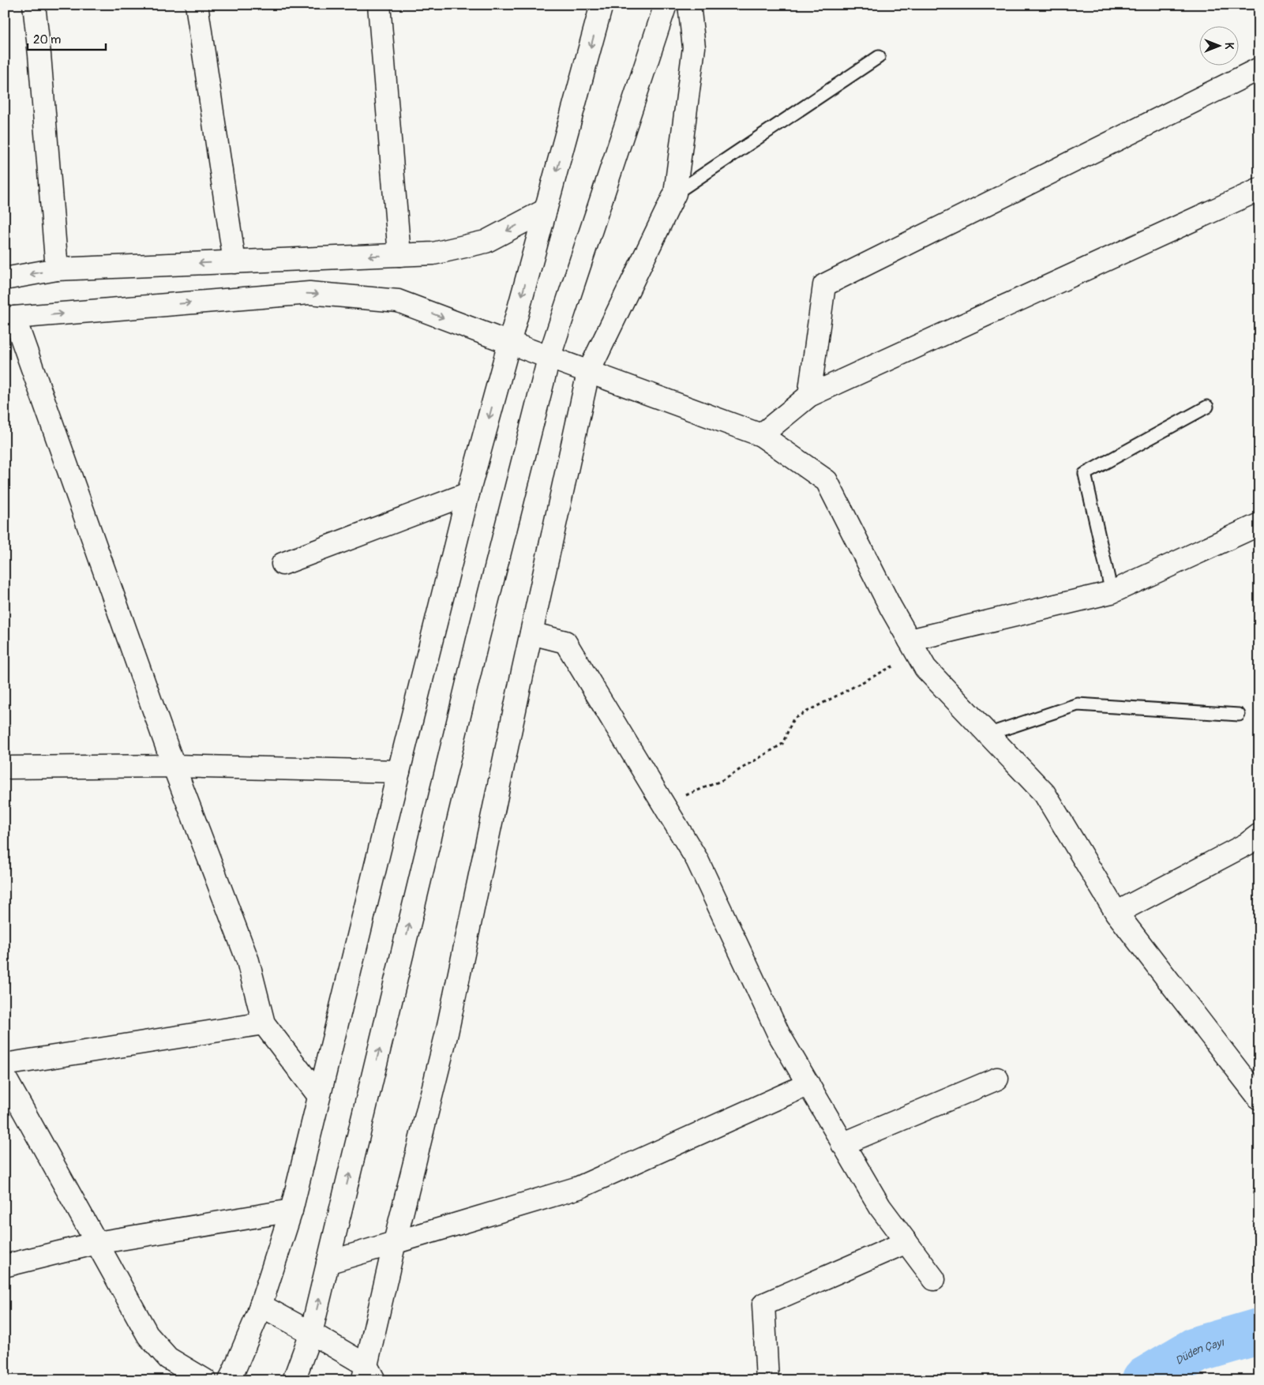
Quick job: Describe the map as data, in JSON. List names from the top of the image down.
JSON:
{
  "water": ["Düden Çayı"],
  "scale_bar": "20 m",
  "north": "right"
}
